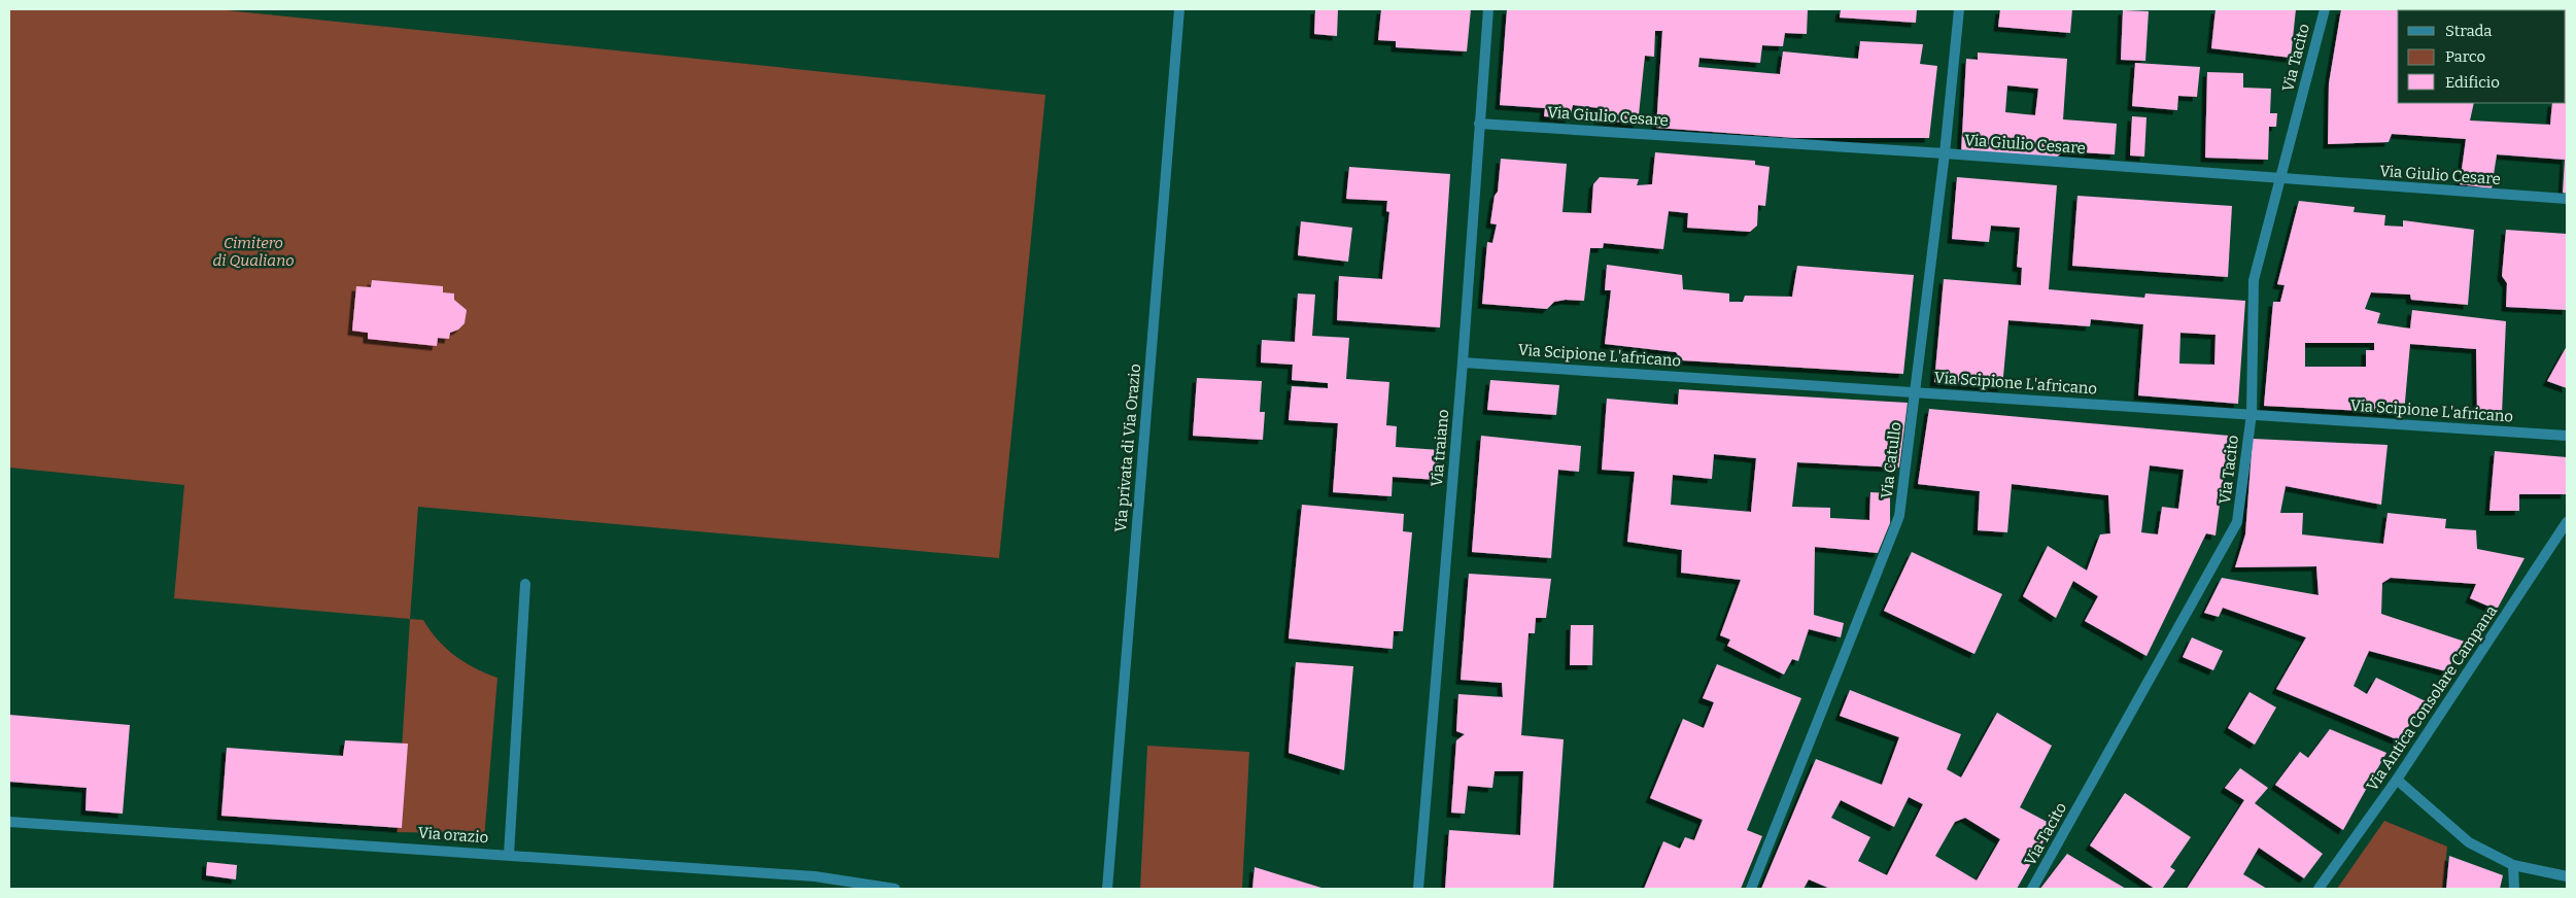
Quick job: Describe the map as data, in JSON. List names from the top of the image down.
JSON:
{
  "streets": {
    "street": [
      "Via Tacito",
      "Via Giulio Cesare",
      "Via Scipione L'africano",
      "Via privata di Via Orazio",
      "Via traiano",
      "Via Catullo",
      "Via Antica Consolare Campana",
      "Via orazio"
    ]
  },
  "crossings": [
    ["Via Tacito", "Via Giulio Cesare"],
    ["Via Tacito", "Via Scipione L'africano"],
    ["Via Giulio Cesare", "Via traiano"],
    ["Via Giulio Cesare", "Via Catullo"],
    ["Via Scipione L'africano", "Via traiano"],
    ["Via Scipione L'africano", "Via Catullo"]
  ],
  "parks": ["Cimitero di Qualiano"],
  "legend": ["Strada", "Parco", "Edificio"]
}
